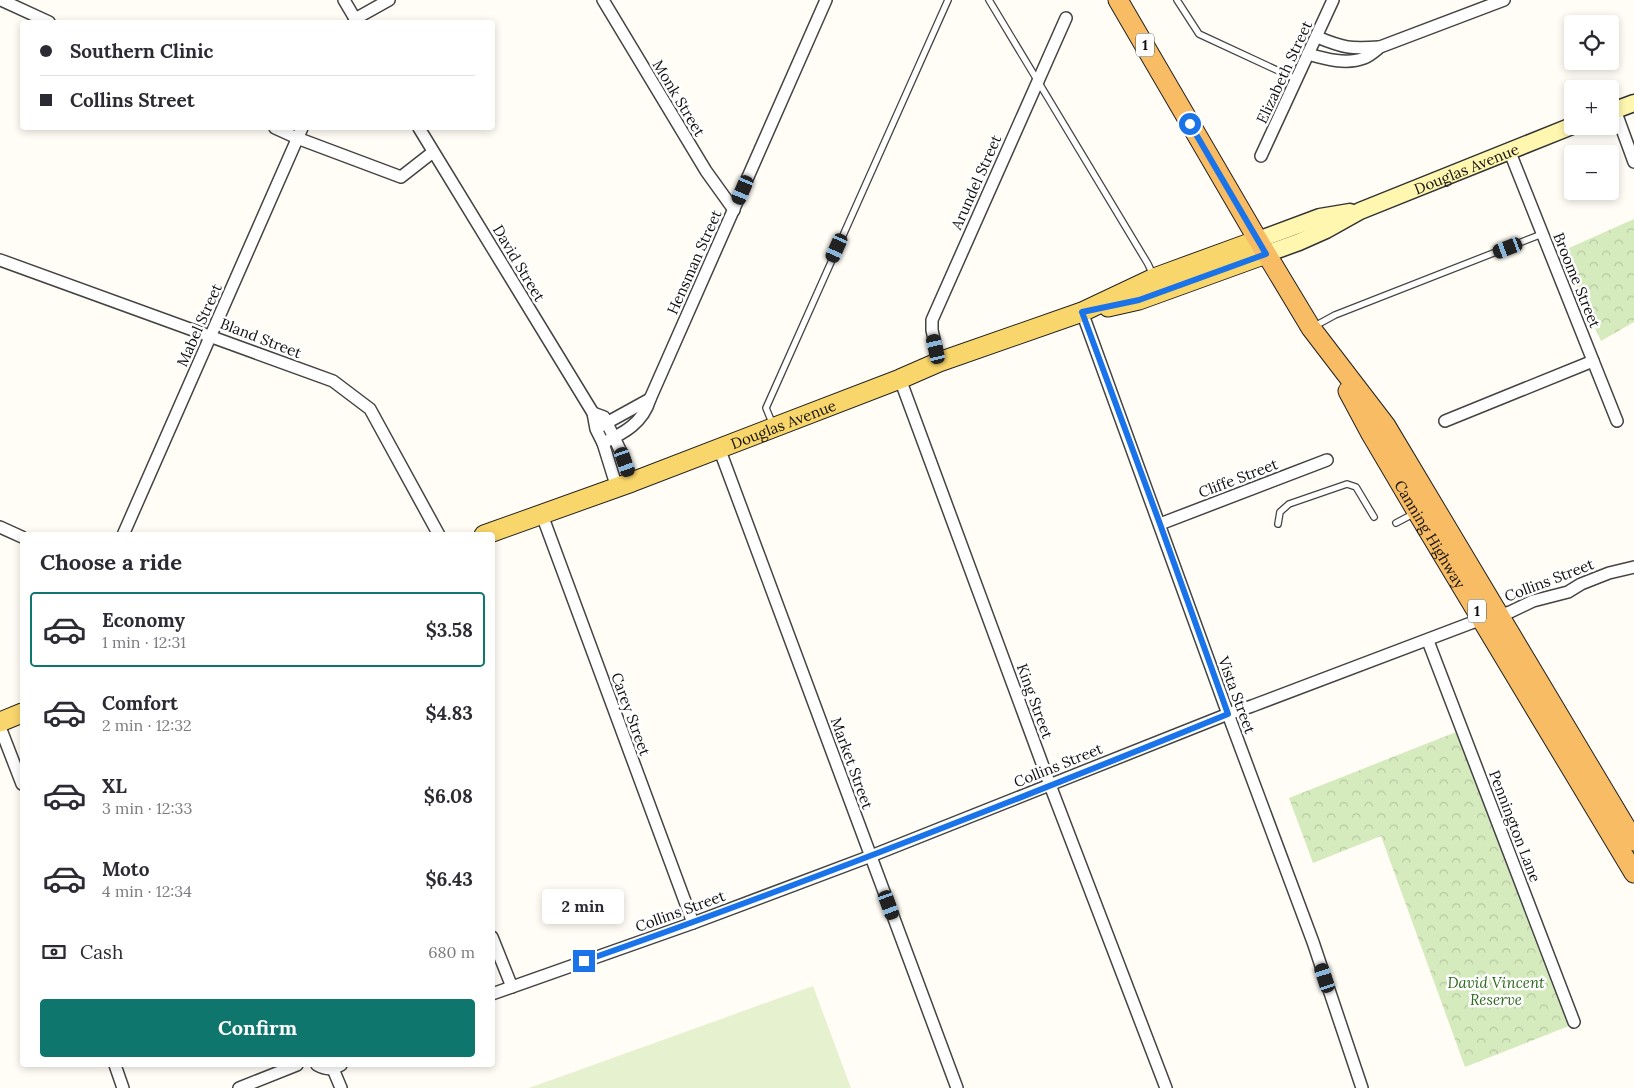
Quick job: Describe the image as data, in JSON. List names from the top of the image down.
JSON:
{
  "streets": {
    "highway": ["1", "Canning Highway"],
    "main road": ["Douglas Avenue"],
    "street": [
      "Elizabeth Street",
      "Monk Street",
      "Arundel Street",
      "Hensman Street",
      "David Street",
      "Broome Street",
      "Mabel Street",
      "Bland Street",
      "Cliffe Street",
      "Collins Street",
      "Vista Street",
      "King Street",
      "Carey Street",
      "Market Street",
      "Pennington Lane"
    ]
  },
  "crossings": [
    ["Monk Street", "Hensman Street"],
    ["Douglas Avenue", "Arundel Street"],
    ["Douglas Avenue", "David Street"],
    ["Douglas Avenue", "Broome Street"],
    ["Douglas Avenue", "Canning Highway"],
    ["Douglas Avenue", "Vista Street"],
    ["Douglas Avenue", "King Street"],
    ["Douglas Avenue", "Carey Street"],
    ["Douglas Avenue", "Market Street"],
    ["Hensman Street", "David Street"],
    ["Mabel Street", "Bland Street"],
    ["Cliffe Street", "Vista Street"],
    ["Canning Highway", "Collins Street"],
    ["Collins Street", "Vista Street"],
    ["Collins Street", "King Street"],
    ["Collins Street", "Carey Street"],
    ["Collins Street", "Market Street"],
    ["Collins Street", "Pennington Lane"]
  ],
  "parks": ["David Vincent Reserve"],
  "page": {
    "map_buttons": ["+", "−"],
    "banner": ["Southern Clinic", "Collins Street"],
    "heading": "Choose a ride",
    "list": [
      {
        "name": "Economy",
        "note": "1 min · 12:31",
        "value": "$3.58"
      },
      {
        "name": "Comfort",
        "note": "2 min · 12:32",
        "value": "$4.83"
      },
      {
        "name": "XL",
        "note": "3 min · 12:33",
        "value": "$6.08"
      },
      {
        "name": "Moto",
        "note": "4 min · 12:34",
        "value": "$6.43"
      }
    ],
    "bubble": "2 min",
    "pay": ["Cash", "680 m"],
    "buttons": "Confirm"
  }
}
